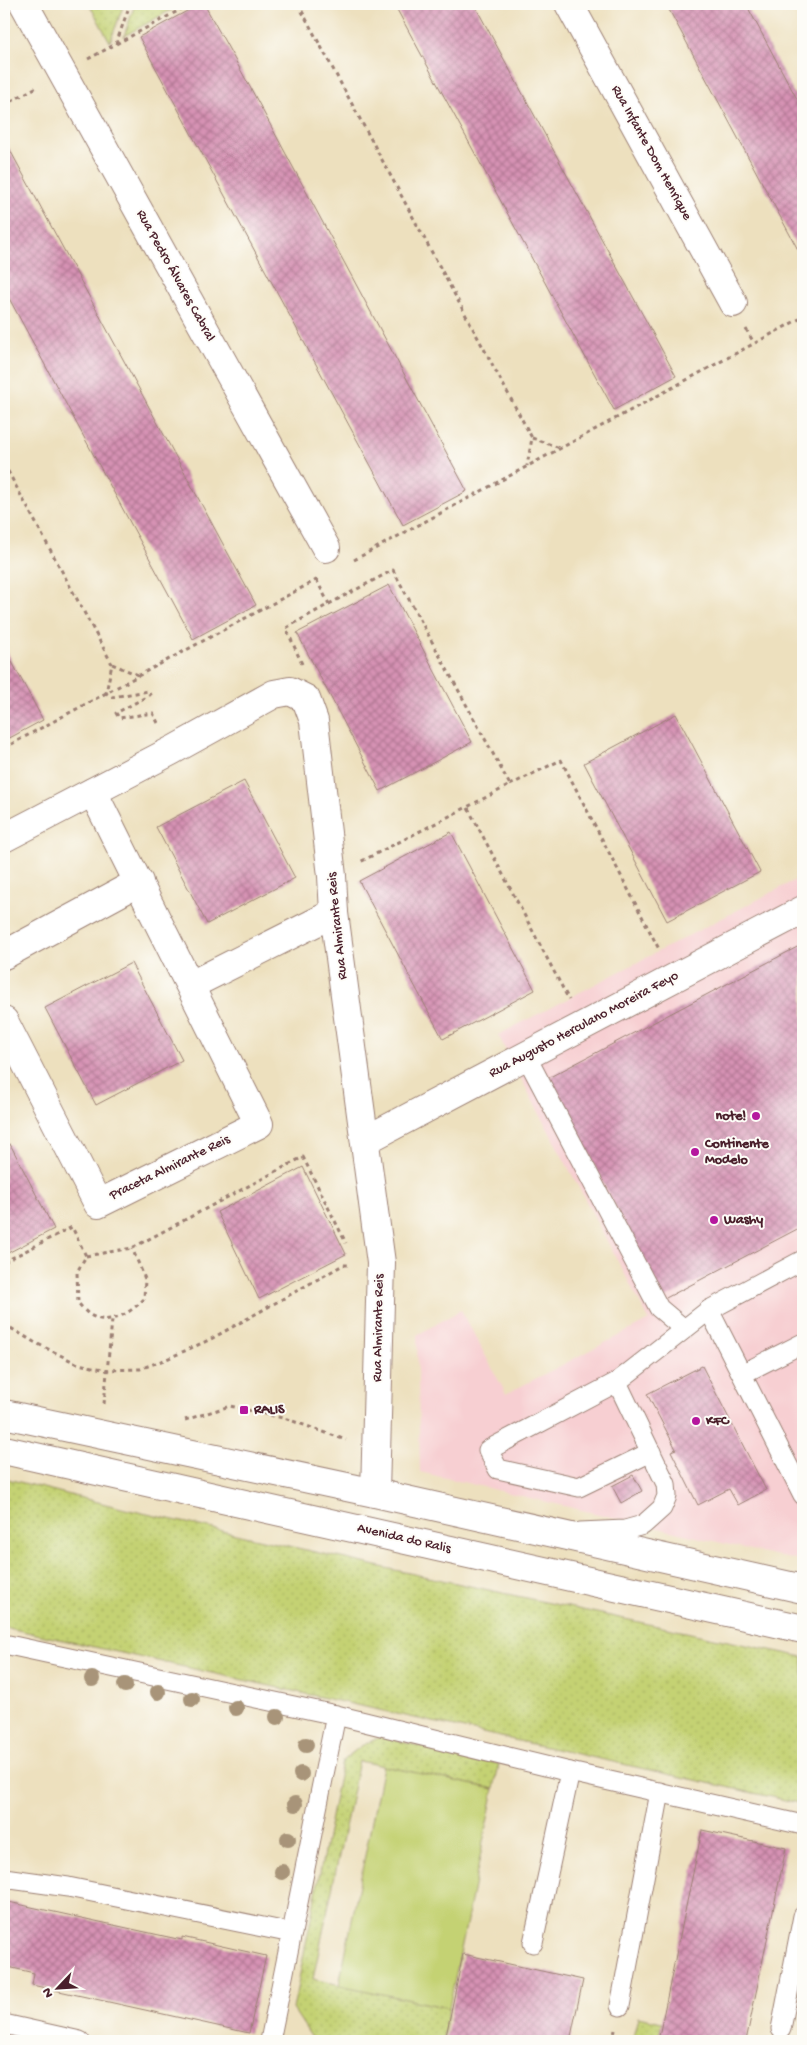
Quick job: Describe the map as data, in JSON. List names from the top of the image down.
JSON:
{
  "streets": {
    "street": [
      "Rua Infante Dom Henrique",
      "Rua Pedro Álvares Cabral",
      "Rua Almirante Reis",
      "Rua Augusto Herculano Moreira Feyo",
      "Praceta Almirante Reis",
      "Avenida do Ralis"
    ]
  },
  "crossings": [
    ["Rua Almirante Reis", "Rua Augusto Herculano Moreira Feyo"]
  ],
  "places": {
    "other": [
      "note!",
      "Continente Modelo",
      "Washy",
      "KFC"
    ],
    "transit": ["RALIS"]
  },
  "north": "bottom left"
}
